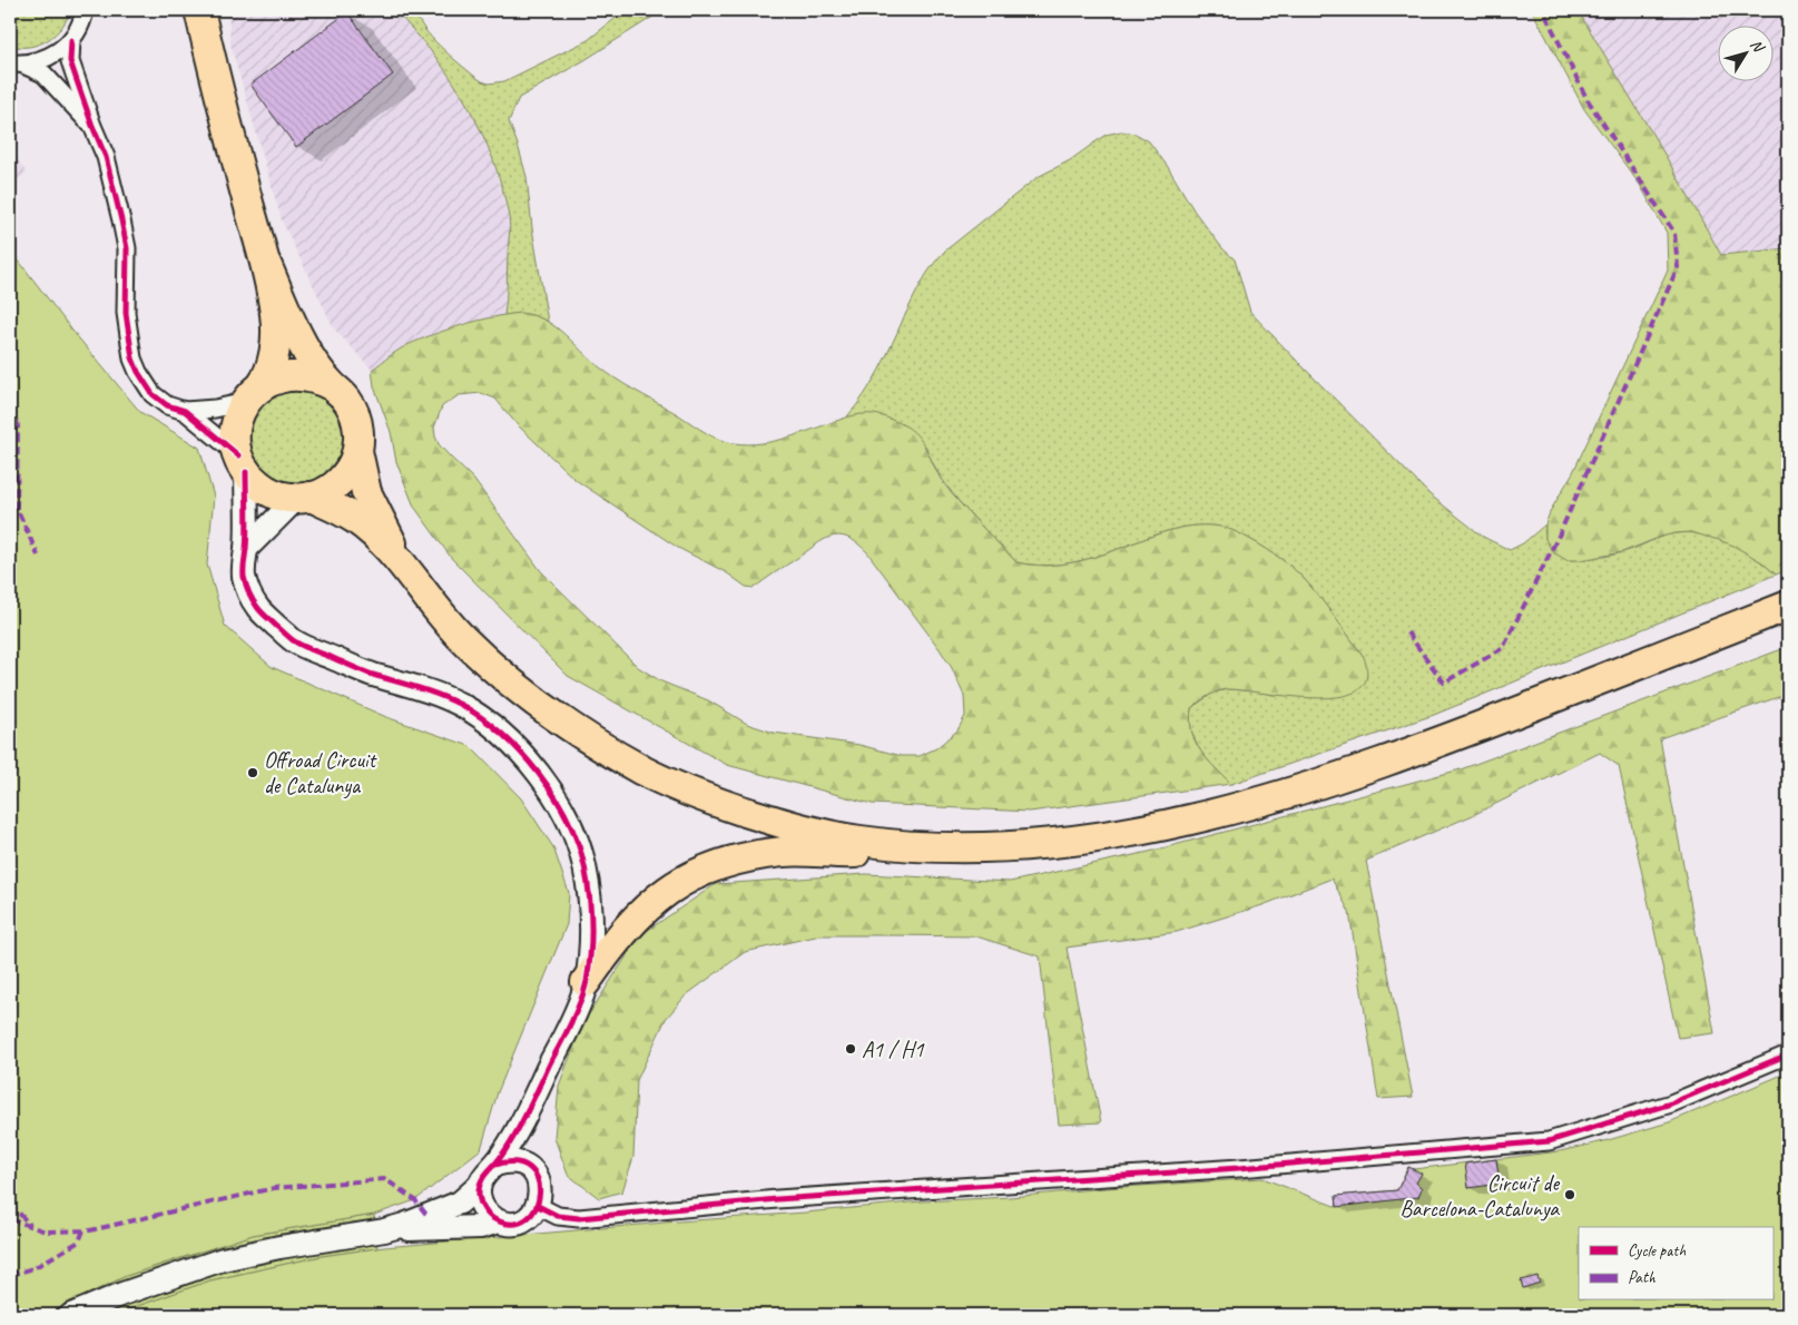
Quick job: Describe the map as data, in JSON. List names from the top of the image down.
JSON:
{
  "places": ["Offroad Circuit de Catalunya", "A1 / H1", "Circuit de Barcelona-Catalunya"],
  "legend": ["Cycle path", "Path"],
  "north": "top right"
}
